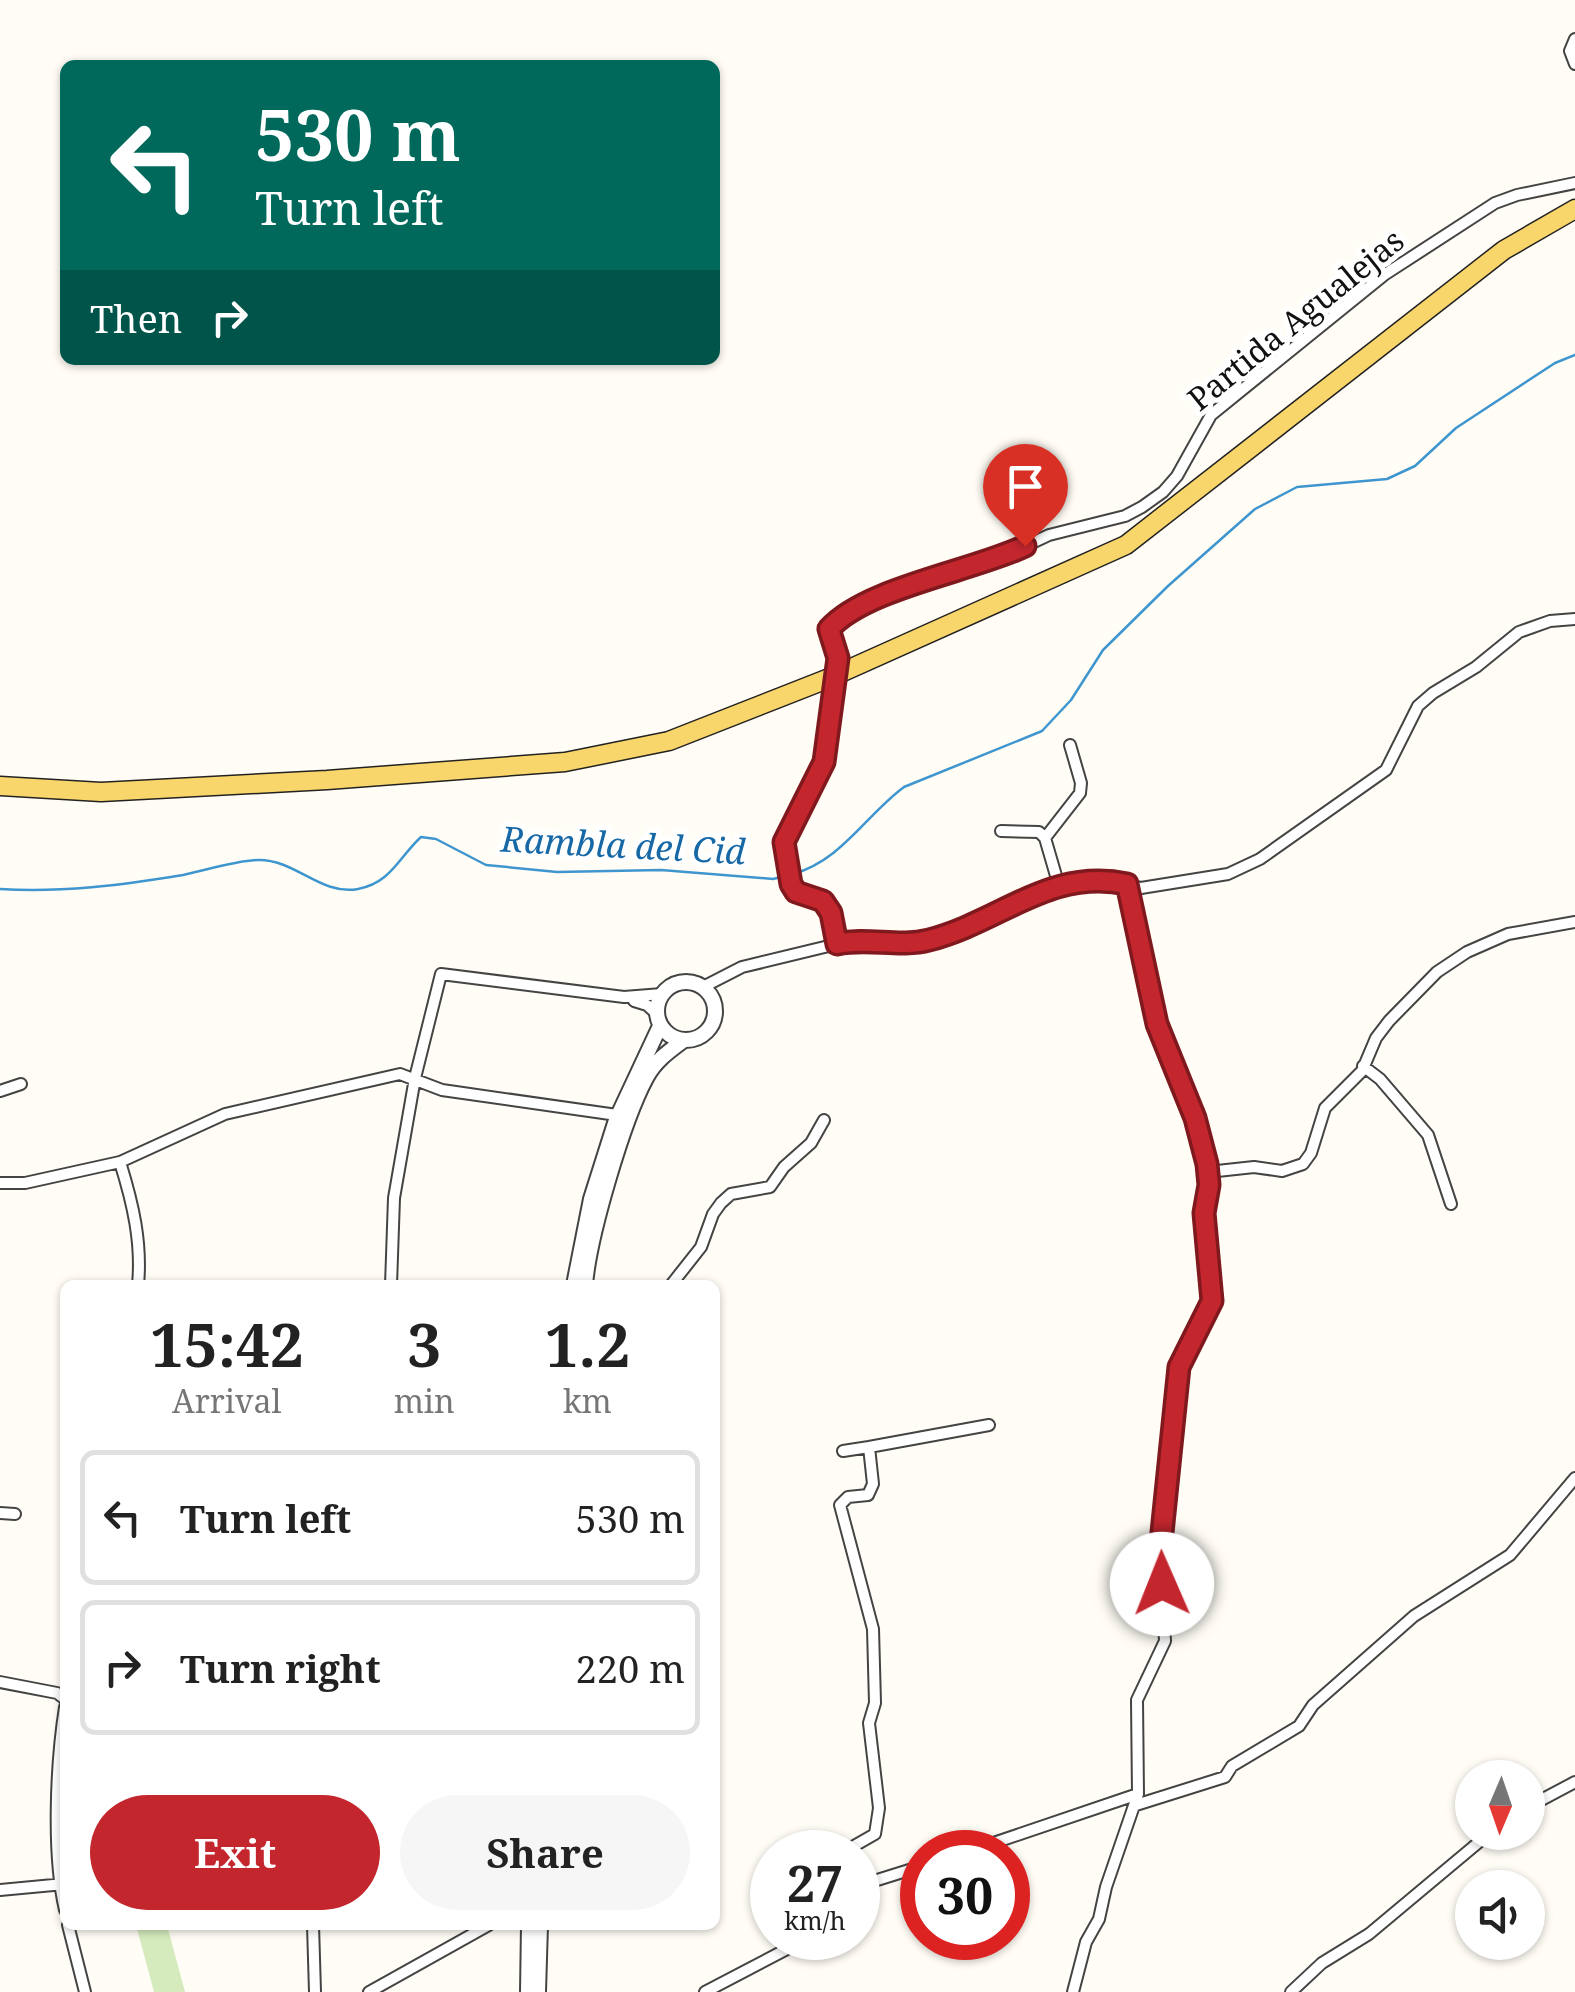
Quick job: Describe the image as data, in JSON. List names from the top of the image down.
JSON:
{
  "streets": {
    "street": ["Partida Agualejas"]
  },
  "water": ["Rambla del Cid"],
  "north": "bottom",
  "page": {
    "turn": ["530 m", "Turn left"],
    "then": "Then",
    "eta": [
      "15:42",
      "Arrival",
      "3",
      "min",
      "1.2",
      "km"
    ],
    "list": [
      {
        "name": "Turn left",
        "value": "530 m"
      },
      {
        "name": "Turn right",
        "value": "220 m"
      }
    ],
    "buttons": ["Exit", "Share"],
    "speed": "27 km/h",
    "limit": "30"
  }
}
